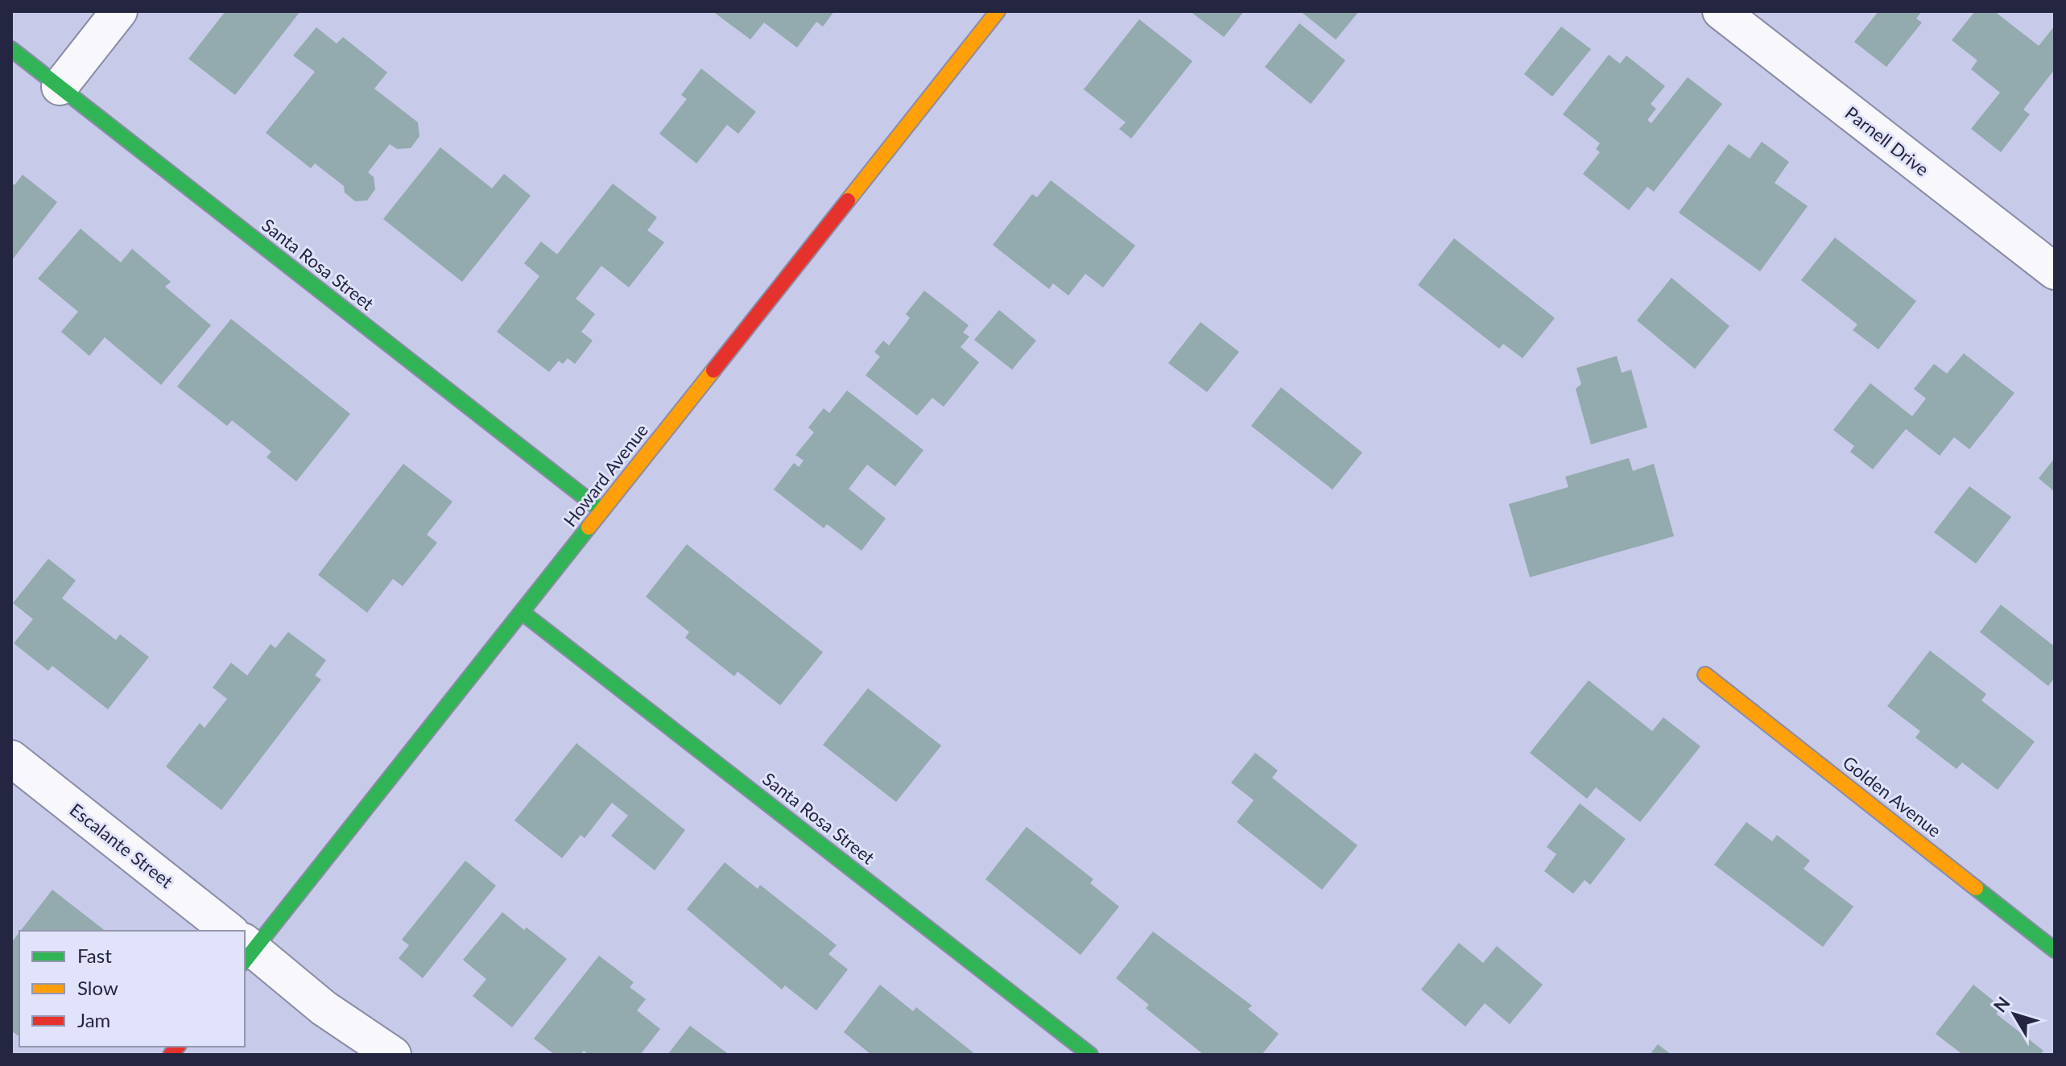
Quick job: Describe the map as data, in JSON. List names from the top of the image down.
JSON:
{
  "streets": {
    "street": [
      "Parnell Drive",
      "Santa Rosa Street",
      "Howard Avenue",
      "Golden Avenue",
      "Escalante Street"
    ]
  },
  "crossings": [
    ["Santa Rosa Street", "Howard Avenue"]
  ],
  "legend": ["Fast", "Slow", "Jam"],
  "north": "top left"
}
